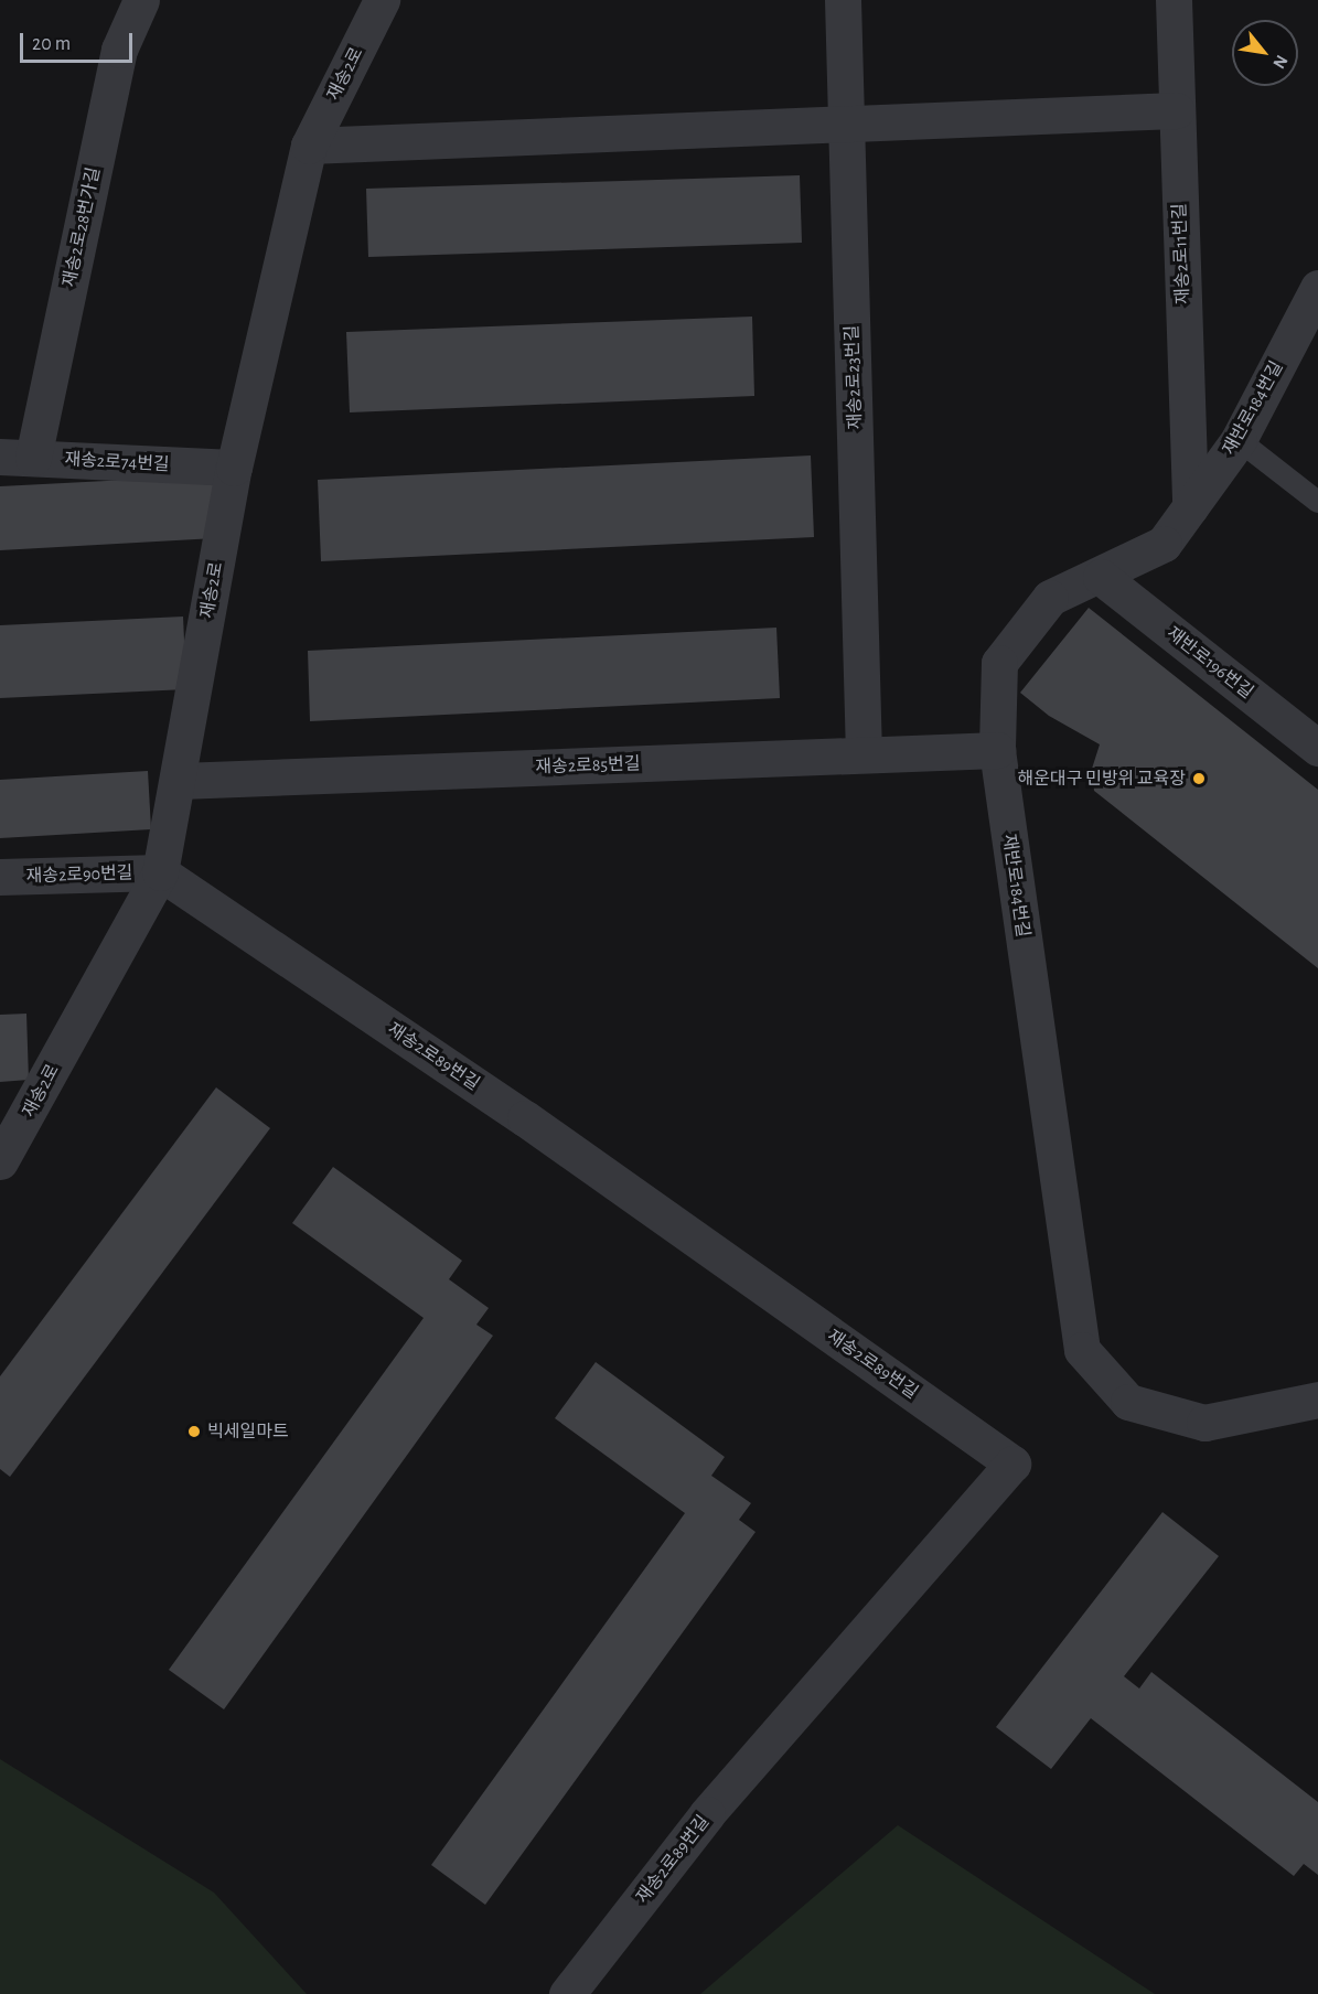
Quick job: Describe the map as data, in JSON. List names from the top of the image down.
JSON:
{
  "streets": {
    "street": [
      "재송2로",
      "재송2로28번가길",
      "재송2로11번길",
      "재송2로23번길",
      "재반로184번길",
      "재송2로74번길",
      "재반로196번길",
      "재송2로85번길",
      "재송2로90번길",
      "재송2로89번길"
    ]
  },
  "crossings": [
    ["재송2로", "재송2로74번길"],
    ["재송2로", "재송2로85번길"],
    ["재송2로", "재송2로90번길"],
    ["재송2로", "재송2로89번길"],
    ["재송2로28번가길", "재송2로74번길"],
    ["재송2로11번길", "재반로184번길"],
    ["재송2로23번길", "재송2로85번길"],
    ["재반로184번길", "재반로196번길"],
    ["재반로184번길", "재송2로85번길"],
    ["재송2로90번길", "재송2로89번길"]
  ],
  "places": ["해운대구 민방위 교육장", "빅세일마트"],
  "scale_bar": "20 m",
  "north": "bottom right"
}
